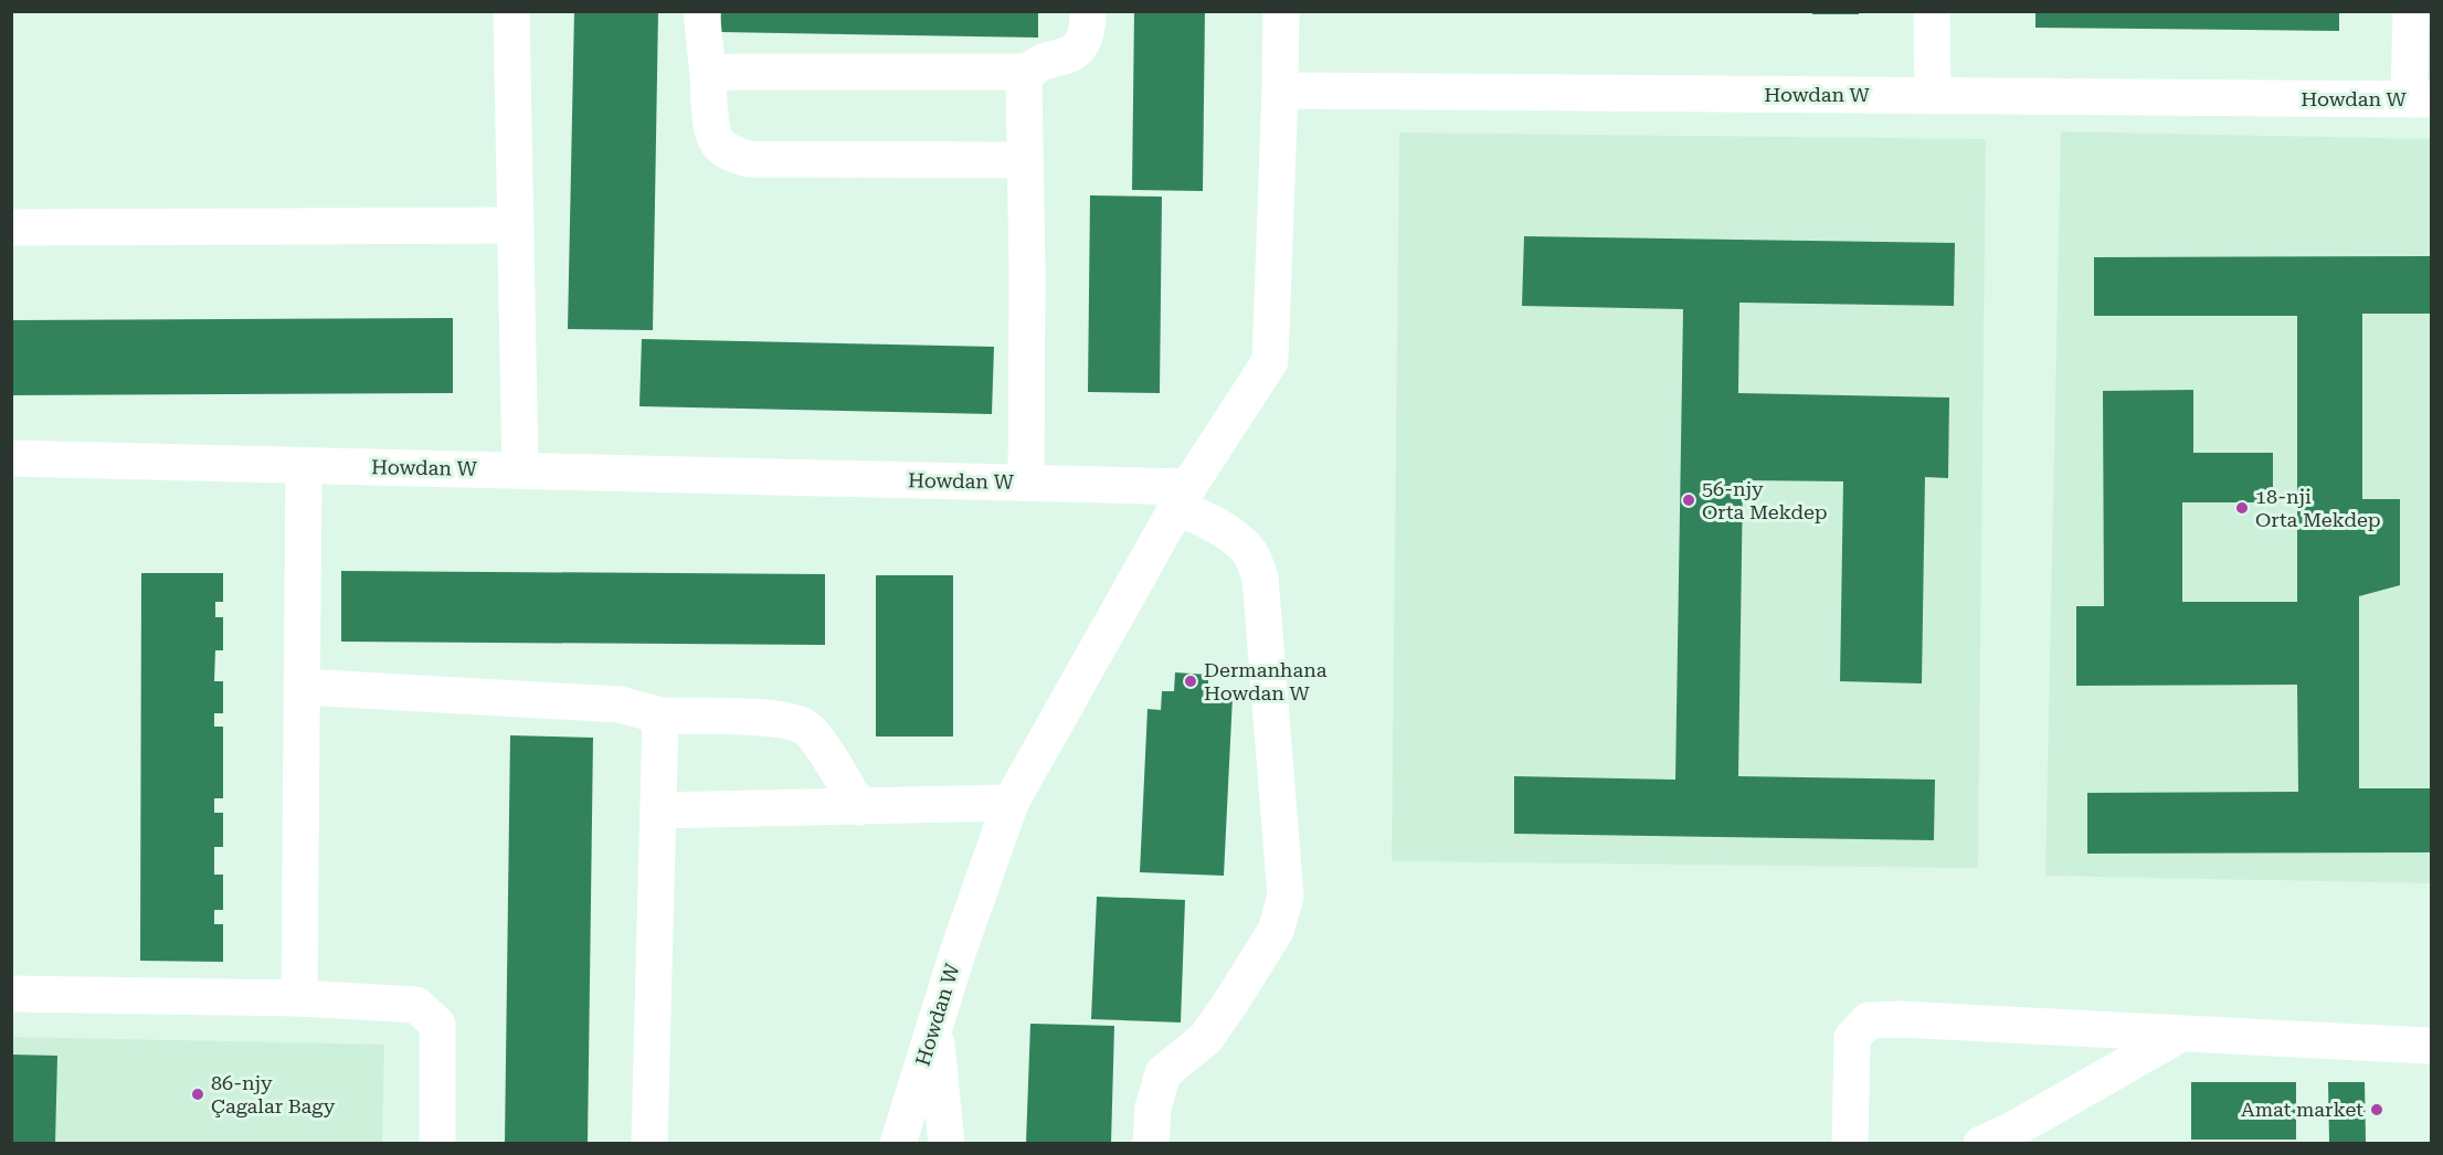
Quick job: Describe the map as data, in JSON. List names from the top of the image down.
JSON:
{
  "streets": {
    "street": ["Howdan W"]
  },
  "places": [
    "56-njy Orta Mekdep",
    "18-nji Orta Mekdep",
    "Dermanhana Howdan W",
    "86-njy Çagalar Bagy",
    "Amat market"
  ]
}
